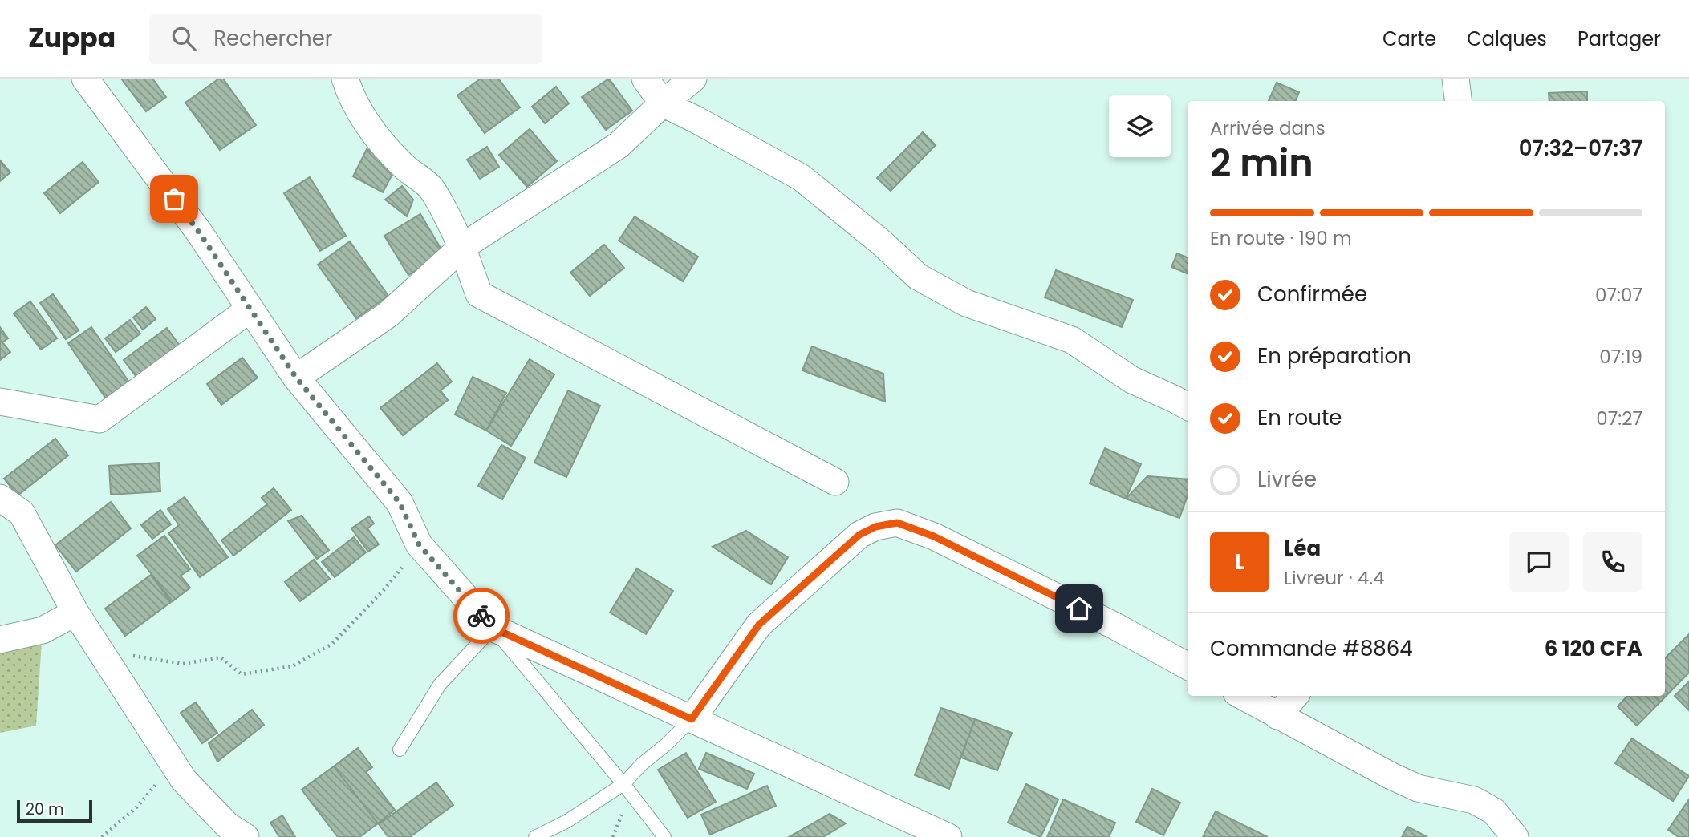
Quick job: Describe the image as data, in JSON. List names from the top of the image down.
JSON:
{
  "scale_bar": "20 m",
  "page": {
    "header": "Zuppa",
    "search": "Rechercher",
    "nav": ["Carte", "Calques", "Partager"],
    "heading": ["2 min", "Arrivée dans", "07:32–07:37"],
    "panel": [
      "Léa",
      "Livreur · 4.4",
      "Commande #8864",
      "6 120 CFA"
    ],
    "bar": "En route · 190 m",
    "list": [
      ["Confirmée", "07:07"],
      ["En préparation", "07:19"],
      ["En route", "07:27"],
      "Livrée"
    ],
    "round": "L",
    "scale": "20 m"
  }
}
